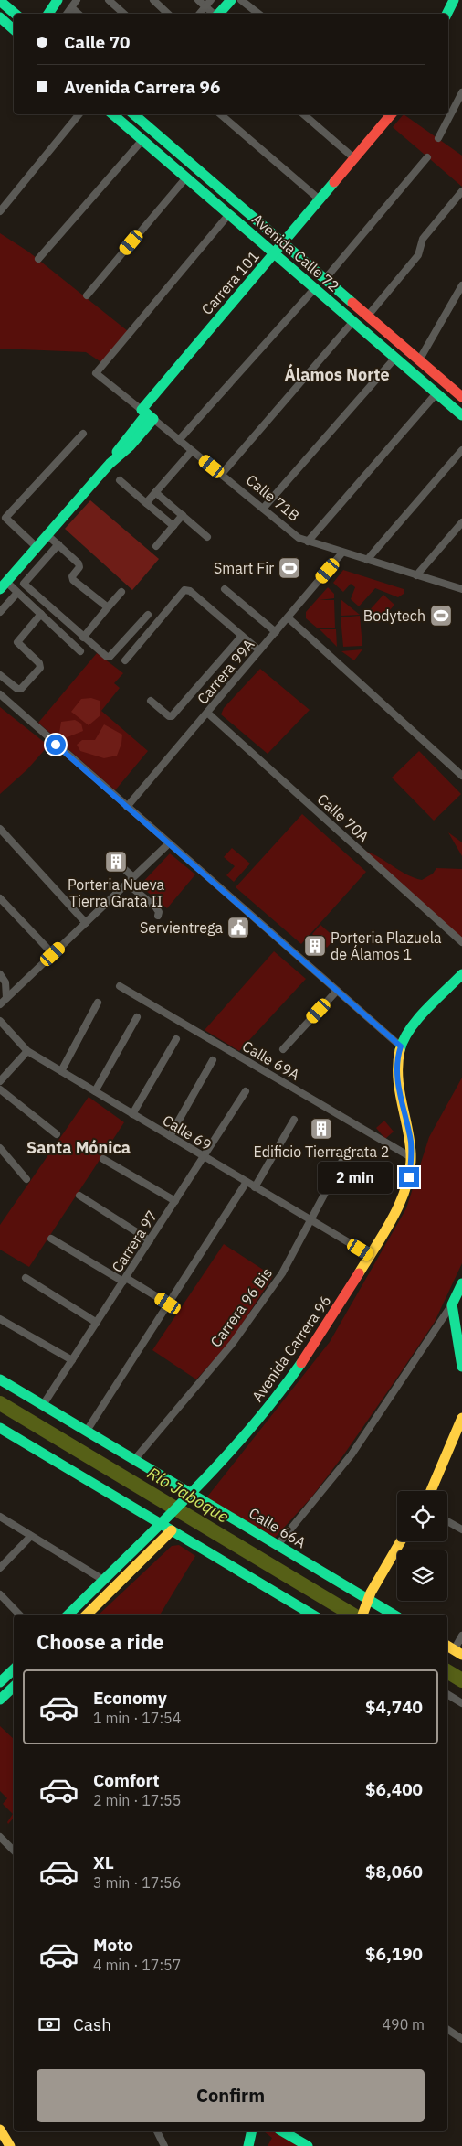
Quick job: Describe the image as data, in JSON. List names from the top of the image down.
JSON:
{
  "streets": {
    "main road": [
      "Avenida Calle 72",
      "Carrera 101",
      "Avenida Carrera 96",
      "Calle 66A"
    ],
    "street": [
      "Calle 71B",
      "Carrera 99A",
      "Calle 70A",
      "Calle 69A",
      "Calle 69",
      "Carrera 97",
      "Carrera 96 Bis"
    ]
  },
  "crossings": [
    ["Avenida Calle 72", "Carrera 101"],
    ["Avenida Calle 72", "Calle 71B"],
    ["Carrera 101", "Calle 71B"],
    ["Calle 71B", "Carrera 99A"],
    ["Carrera 99A", "Calle 70A"],
    ["Calle 69A", "Avenida Carrera 96"],
    ["Calle 69", "Carrera 97"],
    ["Calle 69", "Carrera 96 Bis"],
    ["Calle 69", "Avenida Carrera 96"],
    ["Carrera 97", "Calle 66A"],
    ["Carrera 96 Bis", "Calle 66A"],
    ["Avenida Carrera 96", "Calle 66A"]
  ],
  "districts": ["Álamos Norte", "Santa Mónica"],
  "water": ["Río Jaboque"],
  "places": {
    "sports": ["Smart Fir", "Bodytech"],
    "building": ["Porteria Nueva Tierra Grata II", "Porteria Plazuela de Álamos 1", "Edificio Tierragrata 2"],
    "public building": ["Servientrega"]
  },
  "page": {
    "banner": ["Calle 70", "Avenida Carrera 96"],
    "bubble": "2 min",
    "heading": "Choose a ride",
    "list": [
      {
        "name": "Economy",
        "note": "1 min · 17:54",
        "value": "$4,740"
      },
      {
        "name": "Comfort",
        "note": "2 min · 17:55",
        "value": "$6,400"
      },
      {
        "name": "XL",
        "note": "3 min · 17:56",
        "value": "$8,060"
      },
      {
        "name": "Moto",
        "note": "4 min · 17:57",
        "value": "$6,190"
      }
    ],
    "pay": ["Cash", "490 m"],
    "buttons": "Confirm"
  }
}
